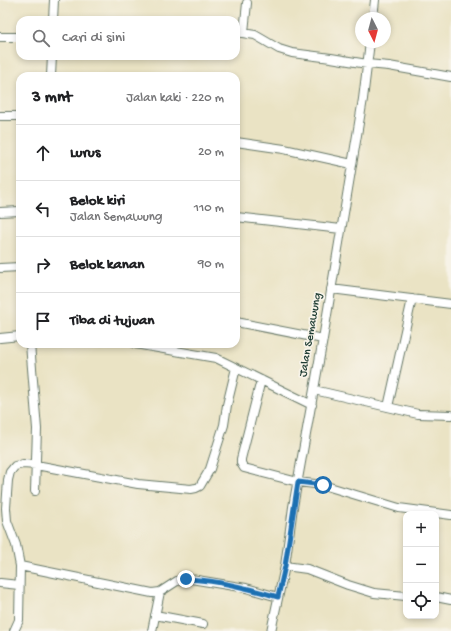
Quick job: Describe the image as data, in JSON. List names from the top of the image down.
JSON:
{
  "streets": {
    "street": ["Jalan Semawung"]
  },
  "north": "bottom",
  "page": {
    "search": "Cari di sini",
    "heading": ["3 mnt", "Jalan kaki · 220 m"],
    "list": [
      ["Lurus", "20 m"],
      ["Belok kiri", "Jalan Semawung", "110 m"],
      ["Belok kanan", "90 m"],
      "Tiba di tujuan"
    ],
    "map_buttons": ["+", "−"]
  }
}
